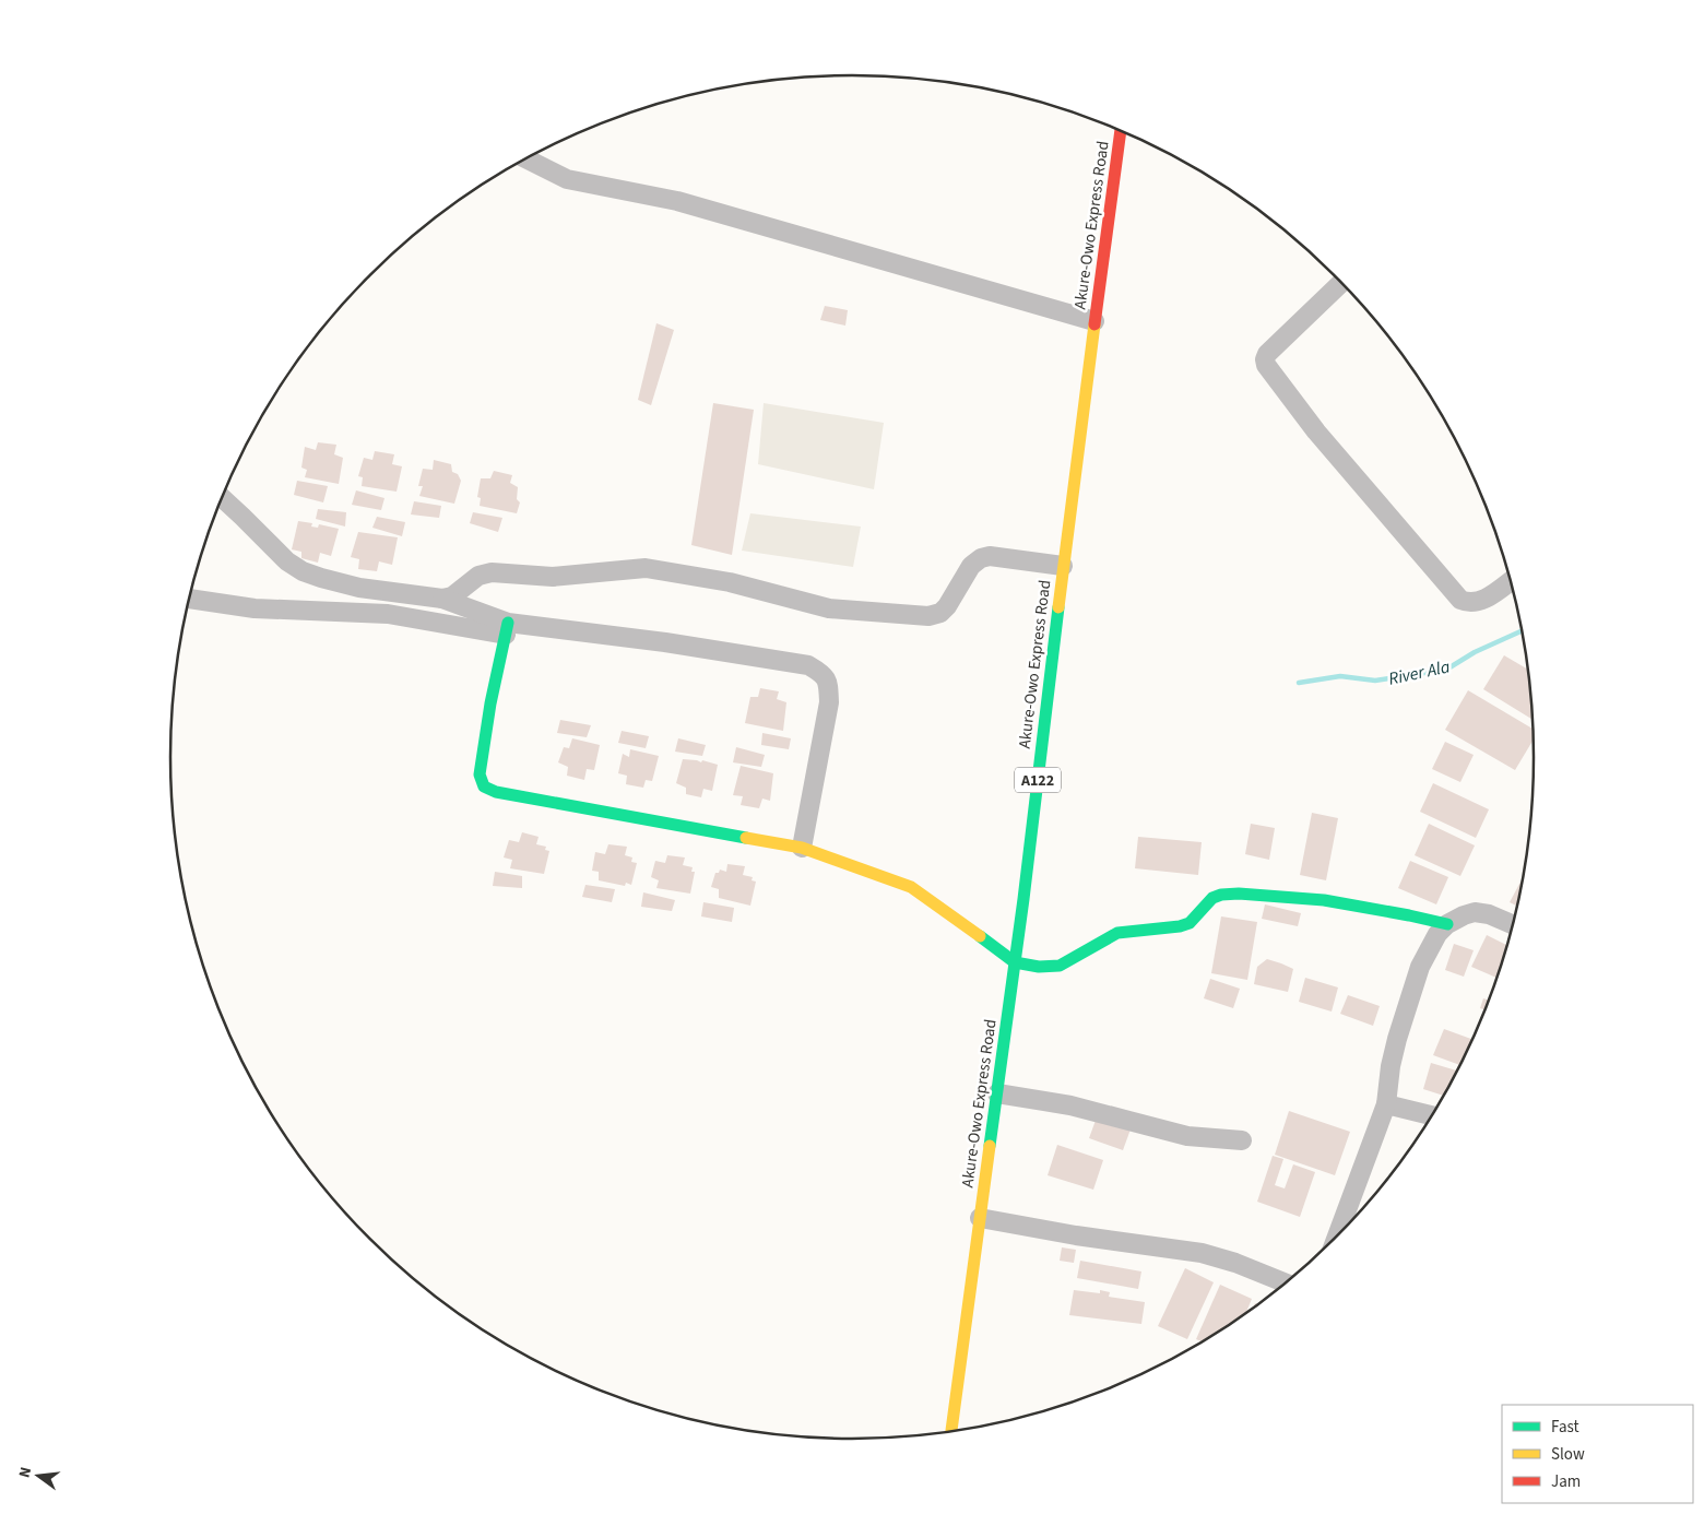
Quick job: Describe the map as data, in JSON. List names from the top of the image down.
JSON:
{
  "streets": {
    "main road": ["Akure-Owo Express Road", "A122"]
  },
  "water": ["River Ala"],
  "legend": ["Fast", "Slow", "Jam"],
  "north": "left"
}
